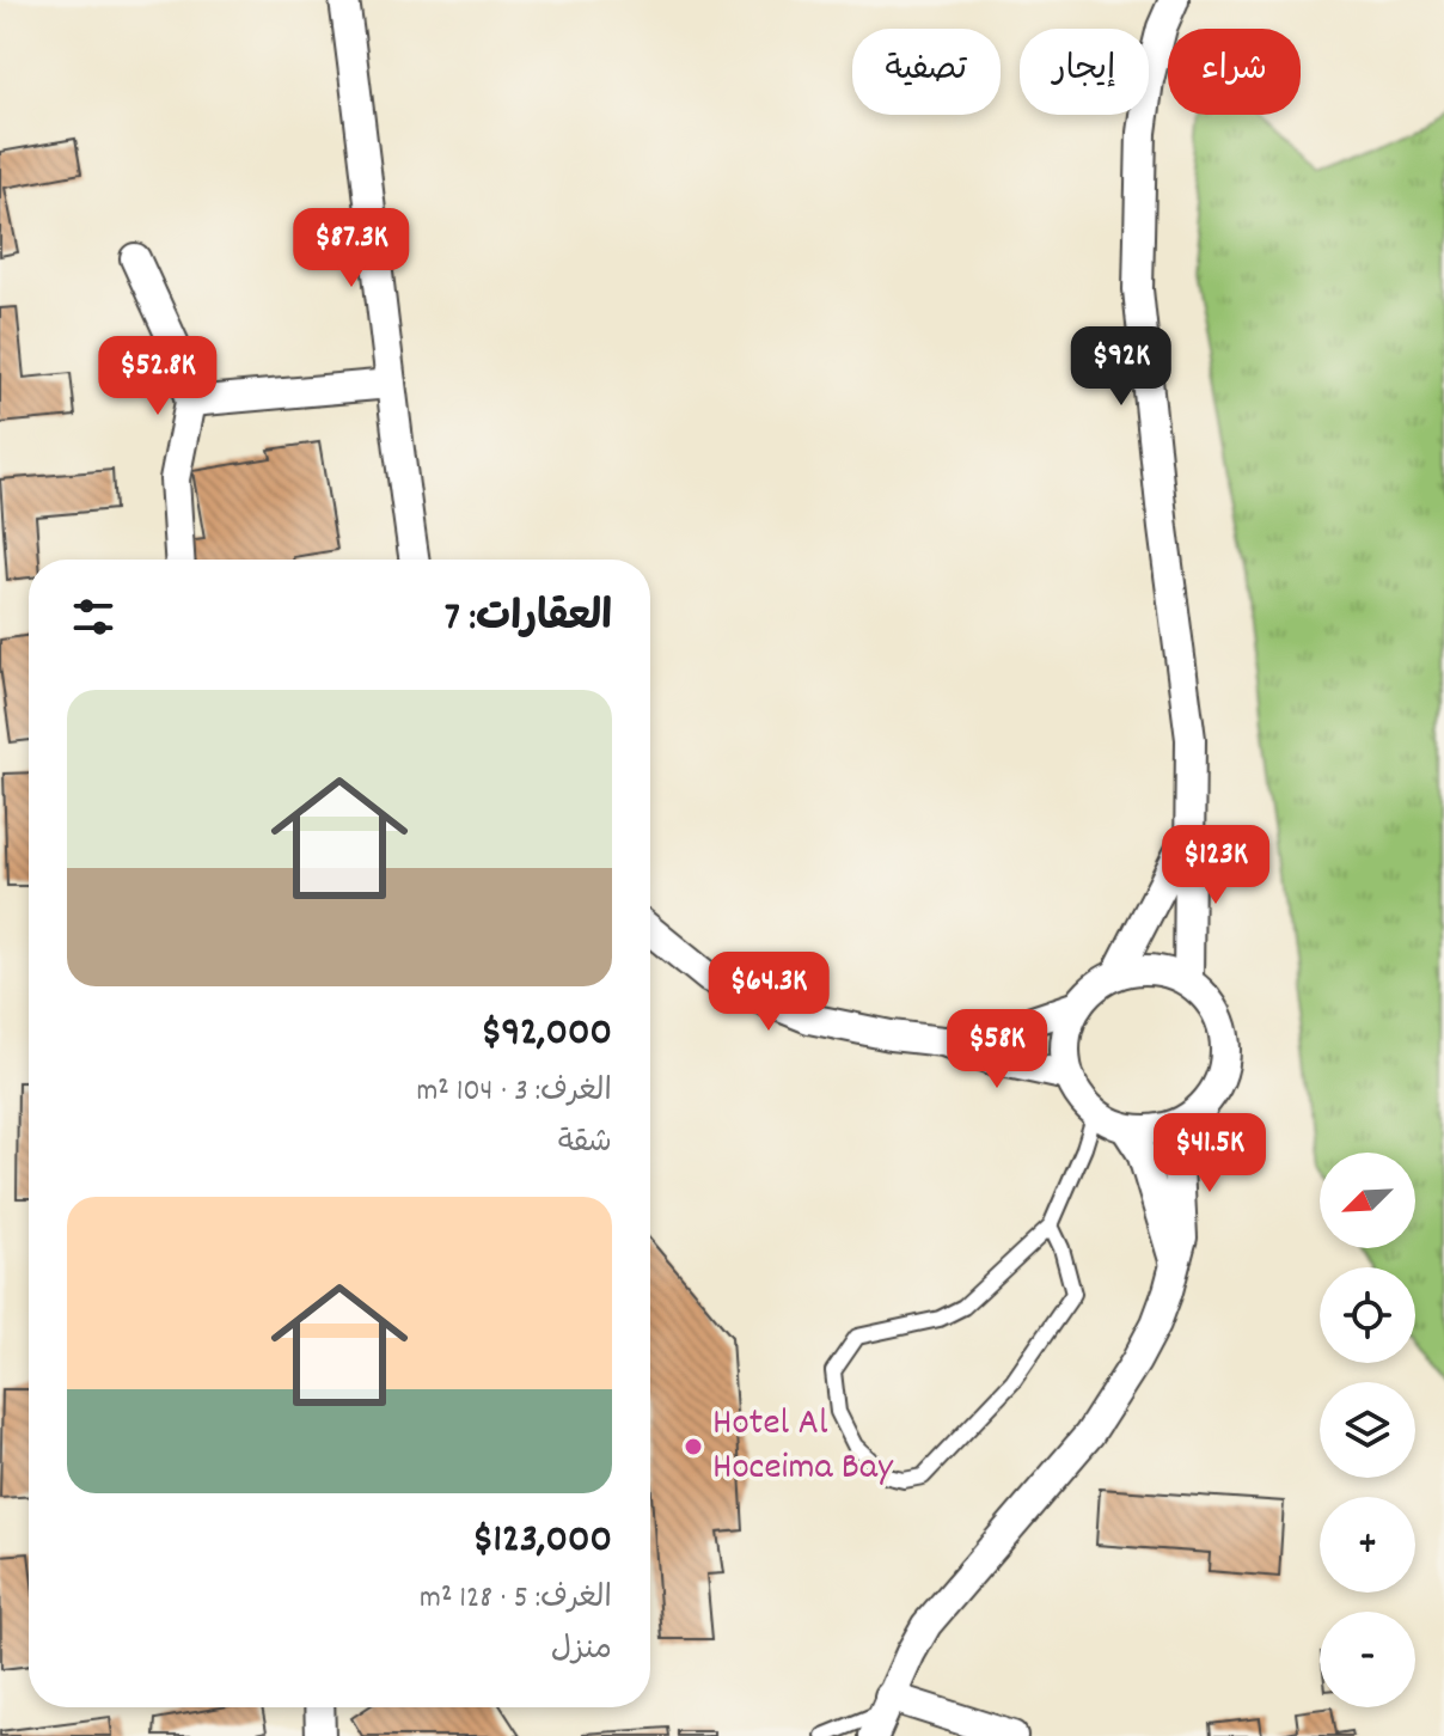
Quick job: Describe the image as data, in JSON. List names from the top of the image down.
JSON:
{
  "places": ["Hotel Al Hoceima Bay"],
  "north": "bottom left",
  "page": {
    "chip": ["شراء", "إيجار", "تصفية"],
    "price": [
      "$87.3K",
      "$92K",
      "$52.8K",
      "$123K",
      "$64.3K",
      "$58K",
      "$41.5K"
    ],
    "heading": "العقارات: 7",
    "list": [
      {
        "name": "$92,000",
        "note": "الغرف: 3 · 104 m² · شقة"
      },
      {
        "name": "$123,000",
        "note": "الغرف: 5 · 128 m² · منزل"
      }
    ],
    "map_buttons": ["+", "−"]
  }
}
